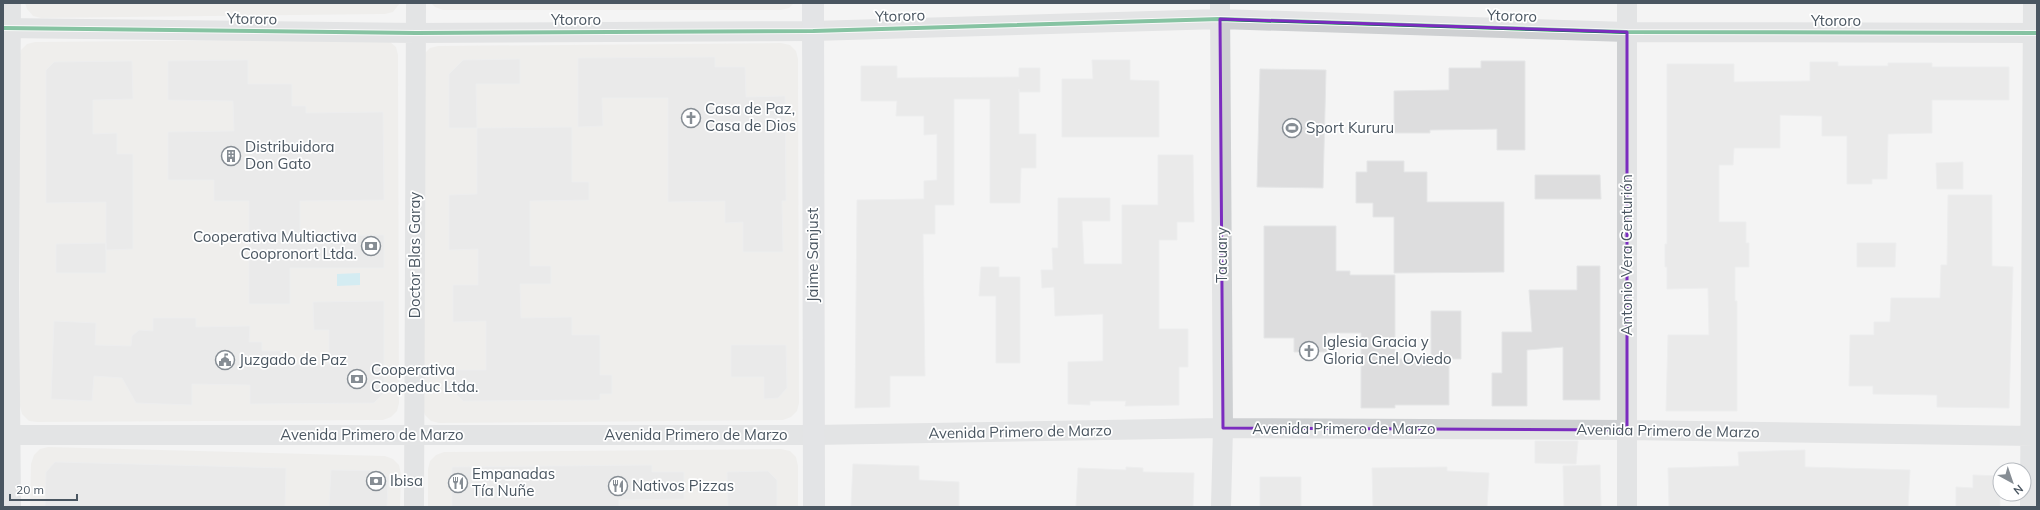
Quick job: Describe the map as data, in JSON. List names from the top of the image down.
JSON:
{
  "streets": {
    "main road": ["Jaime Sanjust"],
    "street": [
      "Ytororo",
      "Doctor Blas Garay",
      "Tacuary",
      "Antonio Vera Centurión",
      "Avenida Primero de Marzo"
    ]
  },
  "crossings": [
    ["Ytororo", "Doctor Blas Garay"],
    ["Ytororo", "Jaime Sanjust"],
    ["Ytororo", "Tacuary"],
    ["Ytororo", "Antonio Vera Centurión"],
    ["Doctor Blas Garay", "Avenida Primero de Marzo"],
    ["Jaime Sanjust", "Avenida Primero de Marzo"],
    ["Tacuary", "Avenida Primero de Marzo"],
    ["Antonio Vera Centurión", "Avenida Primero de Marzo"]
  ],
  "places": {
    "church": ["Casa de Paz, Casa de Dios", "Iglesia Gracia y Gloria Cnel Oviedo"],
    "sports": ["Sport Kururu"],
    "building": ["Distribuidora Don Gato"],
    "bank": ["Cooperativa Multiactiva Coopronort Ltda.", "Cooperativa Coopeduc Ltda.", "Ibisa"],
    "public building": ["Juzgado de Paz"],
    "restaurant": ["Empanadas Tía Nuñe", "Nativos Pizzas"]
  },
  "scale_bar": "20 m",
  "north": "bottom right"
}
